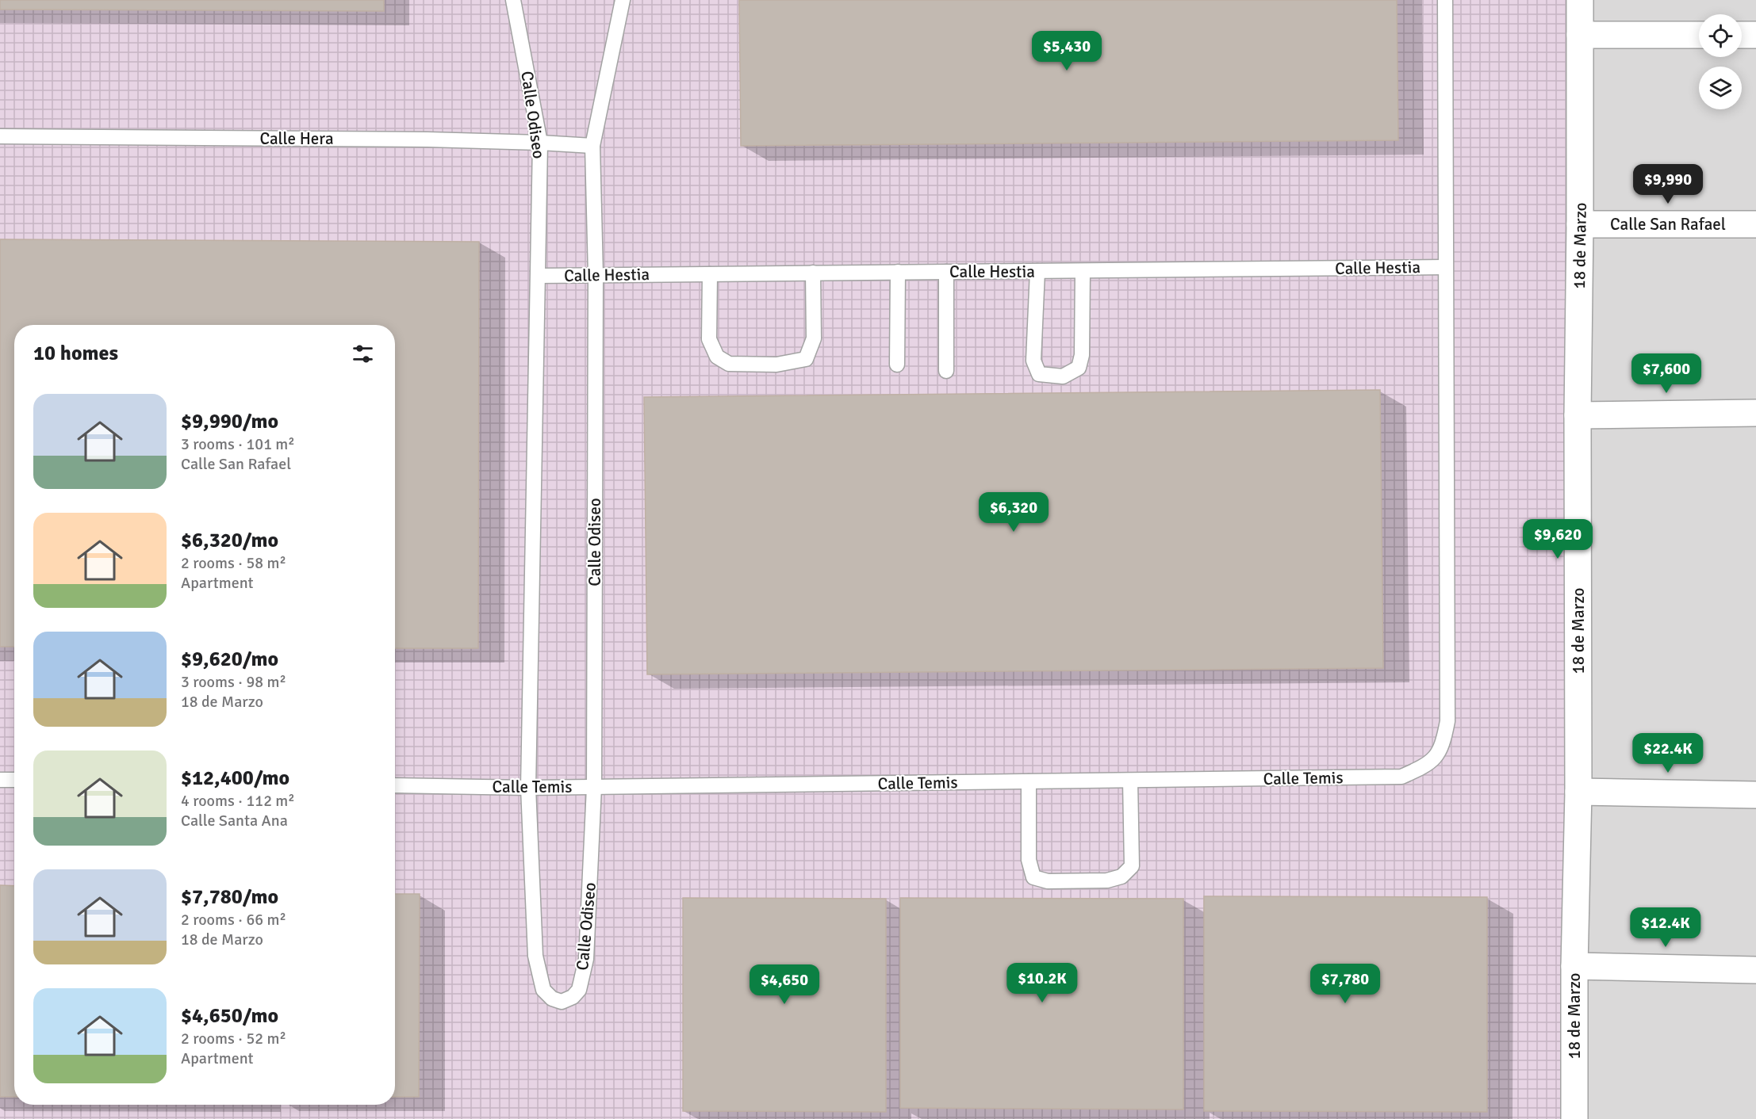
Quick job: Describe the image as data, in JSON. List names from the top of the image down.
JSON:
{
  "streets": {
    "street": ["Calle San Rafael", "18 de Marzo"],
    "lane": [
      "Calle Odiseo",
      "Calle Hera",
      "Calle Hestia",
      "Calle Temis"
    ]
  },
  "crossings": [
    ["Calle Odiseo", "Calle Hera"],
    ["Calle Odiseo", "Calle Hestia"],
    ["Calle Odiseo", "Calle Temis"],
    ["Calle San Rafael", "18 de Marzo"],
    ["Calle Hestia", "Calle Temis"]
  ],
  "page": {
    "price": [
      "$5,430",
      "$9,990",
      "$7,600",
      "$6,320",
      "$9,620",
      "$22.4K",
      "$12.4K",
      "$10.2K",
      "$7,780",
      "$4,650"
    ],
    "heading": "10 homes",
    "list": [
      {
        "name": "$9,990/mo",
        "note": "3 rooms · 101 m² · Calle San Rafael"
      },
      {
        "name": "$6,320/mo",
        "note": "2 rooms · 58 m² · Apartment"
      },
      {
        "name": "$9,620/mo",
        "note": "3 rooms · 98 m² · 18 de Marzo"
      },
      {
        "name": "$12,400/mo",
        "note": "4 rooms · 112 m² · Calle Santa Ana"
      },
      {
        "name": "$7,780/mo",
        "note": "2 rooms · 66 m² · 18 de Marzo"
      },
      {
        "name": "$4,650/mo",
        "note": "2 rooms · 52 m² · Apartment"
      }
    ]
  }
}
